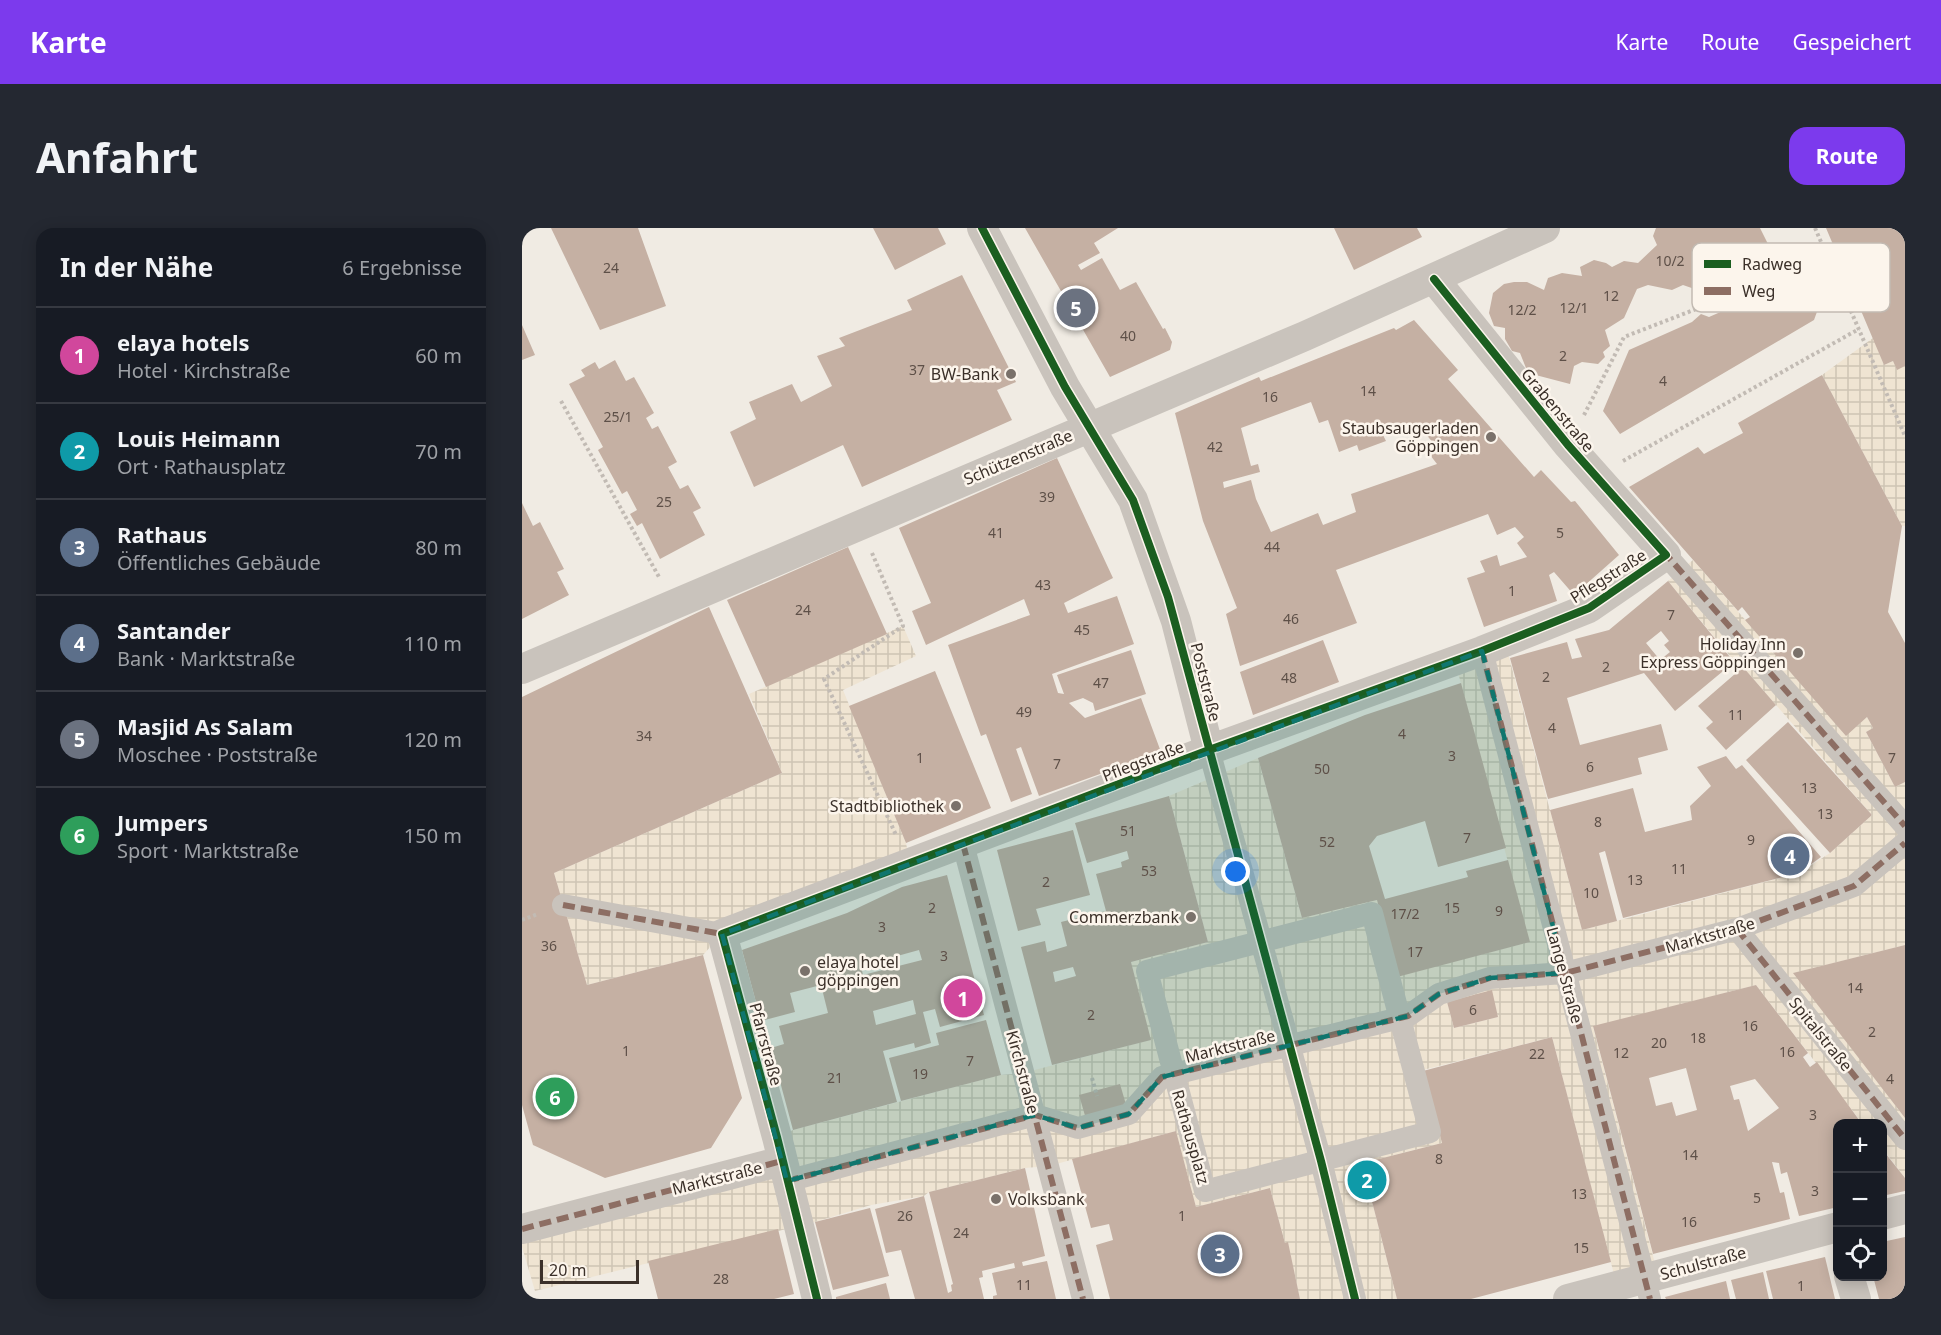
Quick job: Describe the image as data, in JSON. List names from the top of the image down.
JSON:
{
  "streets": {
    "street": [
      "Grabenstraße",
      "Schützenstraße",
      "Pflegstraße",
      "Poststraße",
      "Marktstraße",
      "Lange Straße",
      "Spitalstraße",
      "Pfarrstraße",
      "Kirchstraße",
      "Rathausplatz",
      "Schulstraße"
    ]
  },
  "crossings": [
    ["Grabenstraße", "Schützenstraße"],
    ["Grabenstraße", "Pflegstraße"],
    ["Schützenstraße", "Poststraße"],
    ["Pflegstraße", "Poststraße"],
    ["Pflegstraße", "Lange Straße"],
    ["Pflegstraße", "Pfarrstraße"],
    ["Pflegstraße", "Kirchstraße"],
    ["Poststraße", "Marktstraße"],
    ["Poststraße", "Rathausplatz"],
    ["Marktstraße", "Lange Straße"],
    ["Marktstraße", "Spitalstraße"],
    ["Marktstraße", "Pfarrstraße"],
    ["Marktstraße", "Kirchstraße"],
    ["Marktstraße", "Rathausplatz"],
    ["Lange Straße", "Schulstraße"]
  ],
  "places": [
    "BW-Bank",
    "Staubsaugerladen Göppingen",
    "Holiday Inn Express Göppingen",
    "Stadtbibliothek",
    "Commerzbank",
    "elaya hotel göppingen",
    "Volksbank"
  ],
  "house_numbers": [
    "10/2",
    "24",
    "12",
    "12/1",
    "12/2",
    "40",
    "2",
    "37",
    "4",
    "14",
    "16",
    "25/1",
    "42",
    "39",
    "25",
    "41",
    "5",
    "44",
    "43",
    "1",
    "24",
    "7",
    "46",
    "45",
    "2",
    "2",
    "48",
    "47",
    "49",
    "11",
    "4",
    "4",
    "34",
    "3",
    "1",
    "7",
    "7",
    "6",
    "50",
    "13",
    "13",
    "8",
    "51",
    "7",
    "9",
    "52",
    "11",
    "53",
    "13",
    "2",
    "10",
    "2",
    "15",
    "9",
    "17/2",
    "3",
    "36",
    "17",
    "3",
    "14",
    "6",
    "2",
    "16",
    "2",
    "18",
    "20",
    "1",
    "16",
    "12",
    "22",
    "7",
    "19",
    "21",
    "4",
    "3",
    "14",
    "8",
    "3",
    "13",
    "5",
    "26",
    "1",
    "16",
    "24",
    "15",
    "28",
    "11",
    "1"
  ],
  "legend": ["Radweg", "Weg"],
  "scale_bar": "20 m",
  "page": {
    "header": "Karte",
    "nav": ["Karte", "Route", "Gespeichert"],
    "buttons": "Route",
    "title": "Anfahrt",
    "heading": ["In der Nähe", "6 Ergebnisse"],
    "pins": [
      "5",
      "4",
      "1",
      "6",
      "2",
      "3"
    ],
    "list": [
      {
        "mark": "1",
        "name": "elaya hotels",
        "note": "Hotel · Kirchstraße",
        "value": "60 m"
      },
      {
        "mark": "2",
        "name": "Louis Heimann",
        "note": "Ort · Rathausplatz",
        "value": "70 m"
      },
      {
        "mark": "3",
        "name": "Rathaus",
        "note": "Öffentliches Gebäude",
        "value": "80 m"
      },
      {
        "mark": "4",
        "name": "Santander",
        "note": "Bank · Marktstraße",
        "value": "110 m"
      },
      {
        "mark": "5",
        "name": "Masjid As Salam",
        "note": "Moschee · Poststraße",
        "value": "120 m"
      },
      {
        "mark": "6",
        "name": "Jumpers",
        "note": "Sport · Marktstraße",
        "value": "150 m"
      }
    ],
    "map_buttons": ["+", "−"],
    "scale": "20 m"
  }
}
